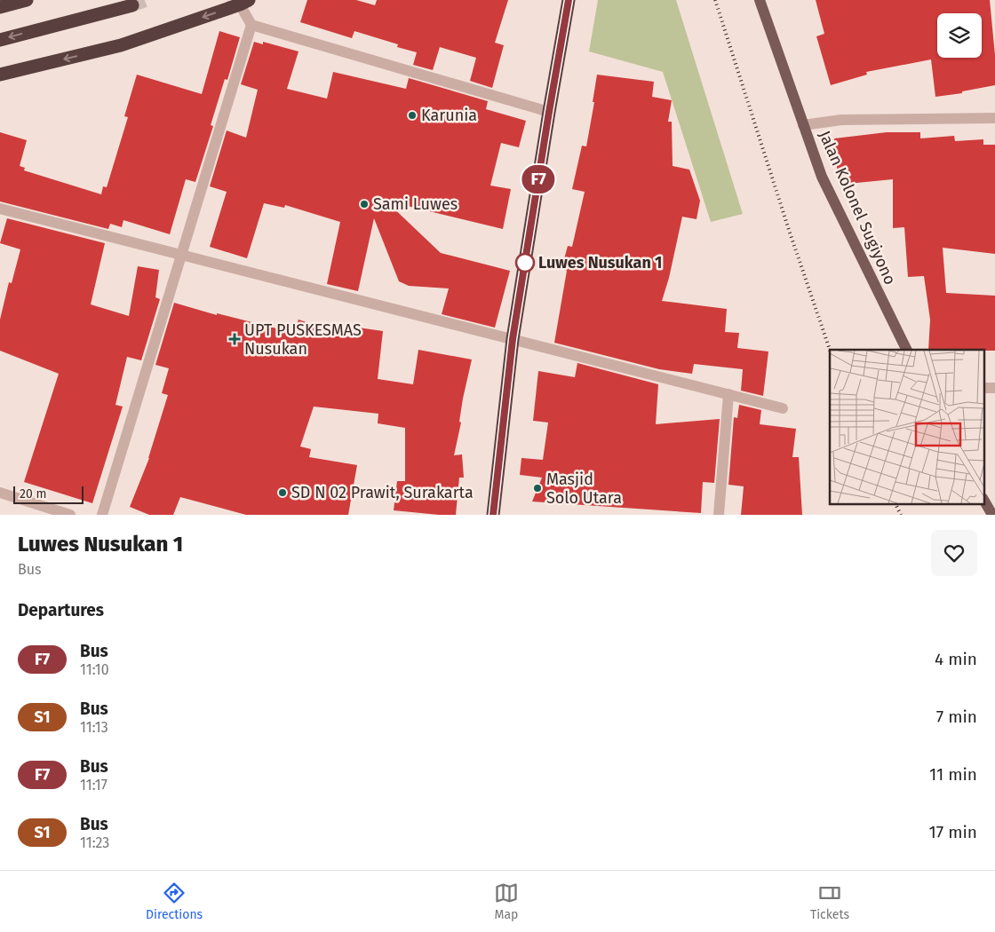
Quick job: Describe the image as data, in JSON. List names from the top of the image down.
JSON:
{
  "streets": {
    "main road": ["Jalan Kolonel Sugiyono"]
  },
  "places": {
    "other": [
      "Karunia",
      "Sami Luwes",
      "Luwes Nusukan 1",
      "Masjid Solo Utara",
      "SD N 02 Prawit, Surakarta"
    ],
    "health": ["UPT PUSKESMAS Nusukan"]
  },
  "lines": ["bus line F7"],
  "scale_bar": "20 m",
  "page": {
    "on_map": "F7",
    "scale": "20 m",
    "heading": [
      ["Luwes Nusukan 1", "Bus"],
      "Departures"
    ],
    "list": [
      {
        "mark": "F7",
        "name": "Bus",
        "note": "11:10",
        "value": "4 min"
      },
      {
        "mark": "S1",
        "name": "Bus",
        "note": "11:13",
        "value": "7 min"
      },
      {
        "mark": "F7",
        "name": "Bus",
        "note": "11:17",
        "value": "11 min"
      },
      {
        "mark": "S1",
        "name": "Bus",
        "note": "11:23",
        "value": "17 min"
      }
    ],
    "tabs": ["Directions", "Map", "Tickets"]
  }
}
